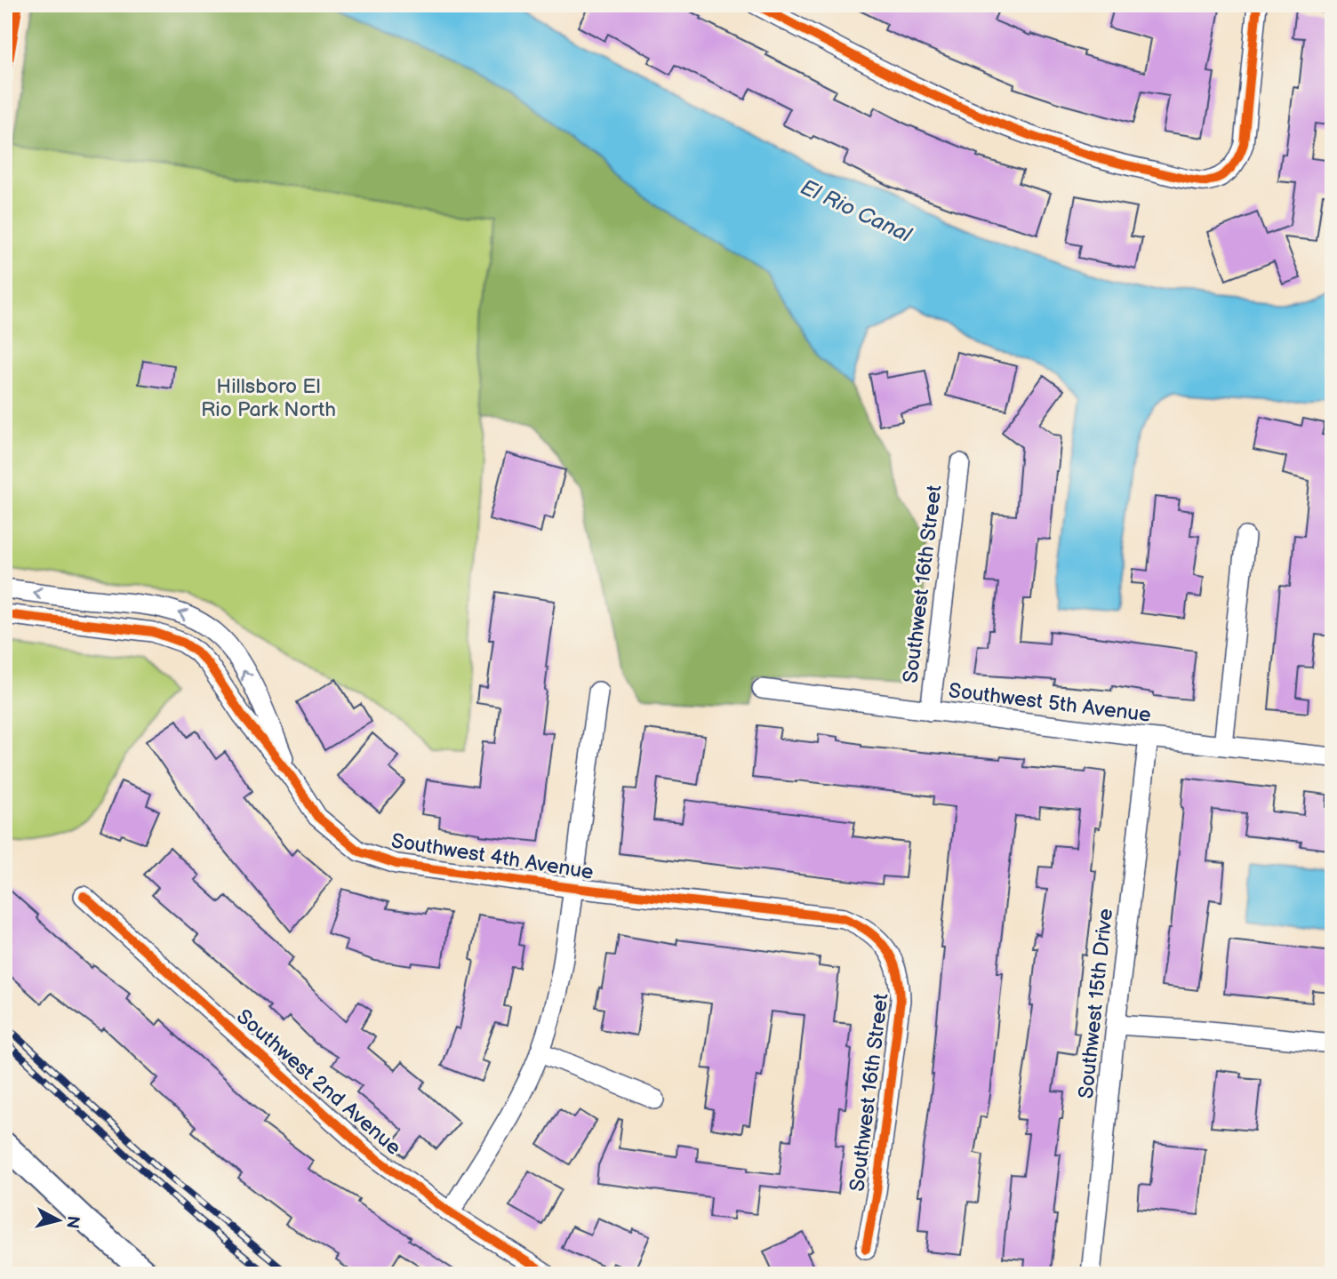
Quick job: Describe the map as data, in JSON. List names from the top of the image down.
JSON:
{
  "streets": {
    "street": [
      "Southwest 16th Street",
      "Southwest 5th Avenue",
      "Southwest 4th Avenue",
      "Southwest 15th Drive",
      "Southwest 2nd Avenue"
    ]
  },
  "crossings": [
    ["Southwest 16th Street", "Southwest 5th Avenue"],
    ["Southwest 16th Street", "Southwest 4th Avenue"],
    ["Southwest 5th Avenue", "Southwest 15th Drive"]
  ],
  "water": ["El Rio Canal"],
  "parks": ["Hillsboro El Rio Park North"],
  "north": "right"
}
